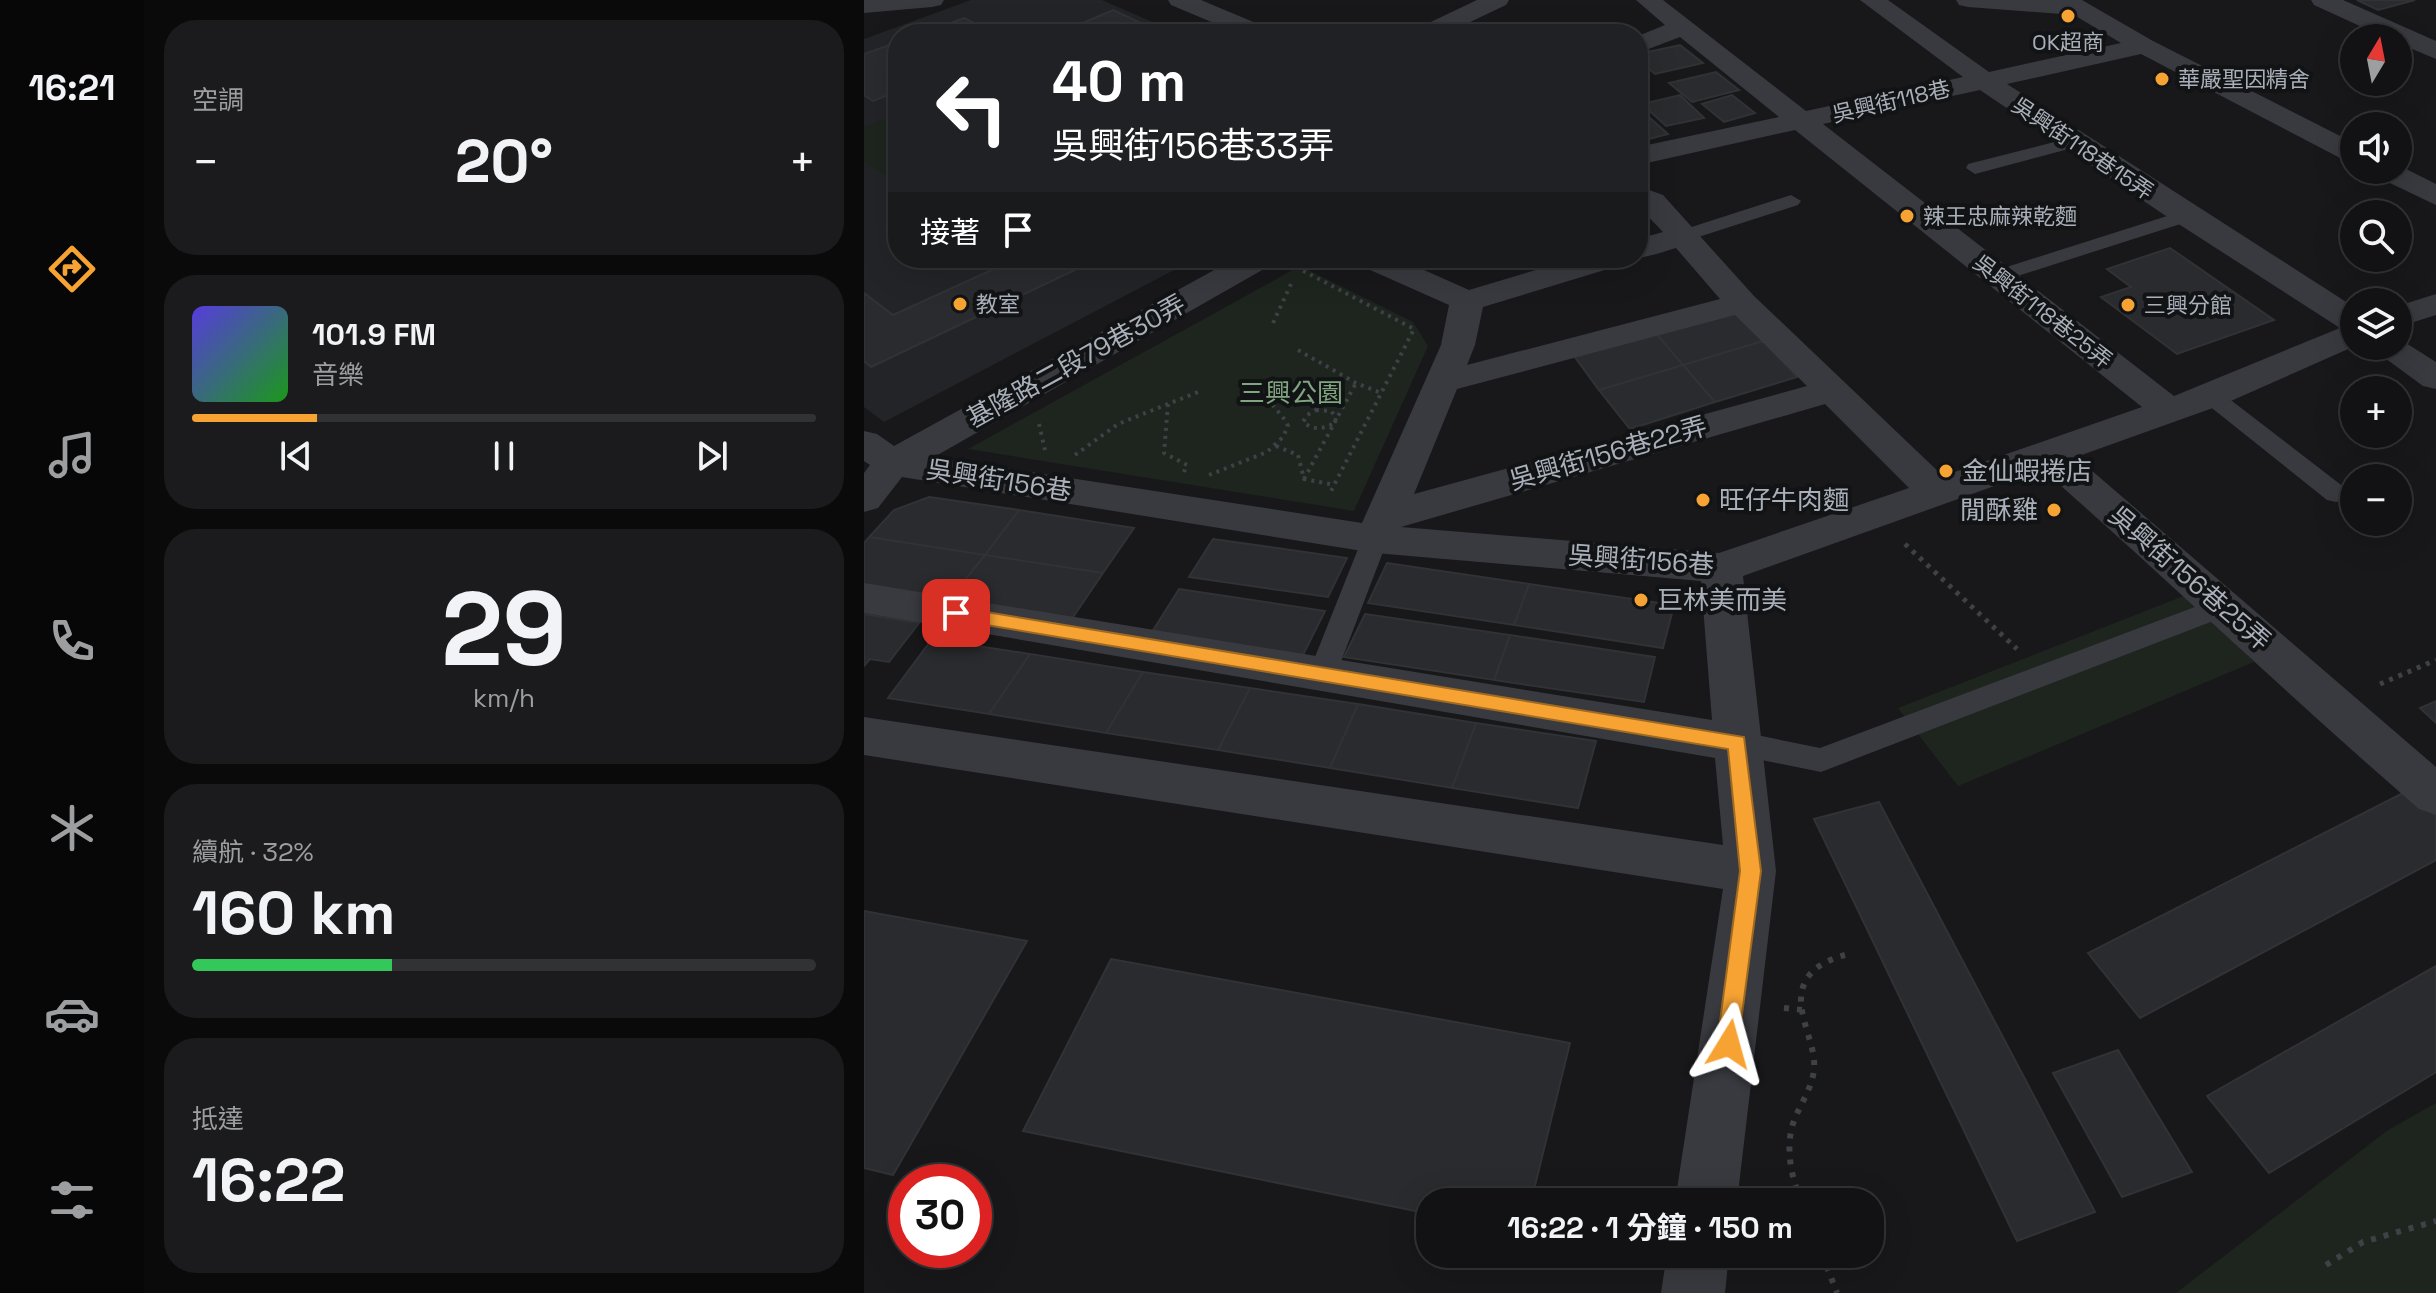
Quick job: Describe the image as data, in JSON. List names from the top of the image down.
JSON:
{
  "streets": {
    "street": [
      "吳興街118巷",
      "吳興街118巷15弄",
      "吳興街118巷25弄",
      "基隆路二段79巷30弄",
      "吳興街156巷22弄",
      "吳興街156巷",
      "吳興街156巷25弄"
    ]
  },
  "crossings": [
    ["吳興街118巷", "吳興街118巷15弄"],
    ["吳興街118巷", "吳興街118巷25弄"],
    ["吳興街118巷25弄", "吳興街156巷"],
    ["基隆路二段79巷30弄", "吳興街156巷"],
    ["吳興街156巷22弄", "吳興街156巷"],
    ["吳興街156巷", "吳興街156巷25弄"]
  ],
  "parks": ["三興公園"],
  "places": [
    "OK超商",
    "華嚴聖因精舍",
    "辣王忠麻辣乾麵",
    "教室",
    "三興分館",
    "金仙蝦捲店",
    "旺仔牛肉麵",
    "閒酥雞",
    "巨林美而美"
  ],
  "north": "top",
  "page": {
    "tabs": "16:21",
    "tile": [
      "空調",
      ["29", "km/h"],
      ["續航 · 32%", "160 km"],
      ["抵達", "16:22"]
    ],
    "map_buttons": ["+", "−"],
    "turn": ["40 m", "吳興街156巷33弄"],
    "heat": ["−", "20°", "+"],
    "then": "接著",
    "song": ["101.9 FM", "音樂"],
    "limit": "30",
    "trip": "16:22 · 1 分鐘 · 150 m"
  }
}
